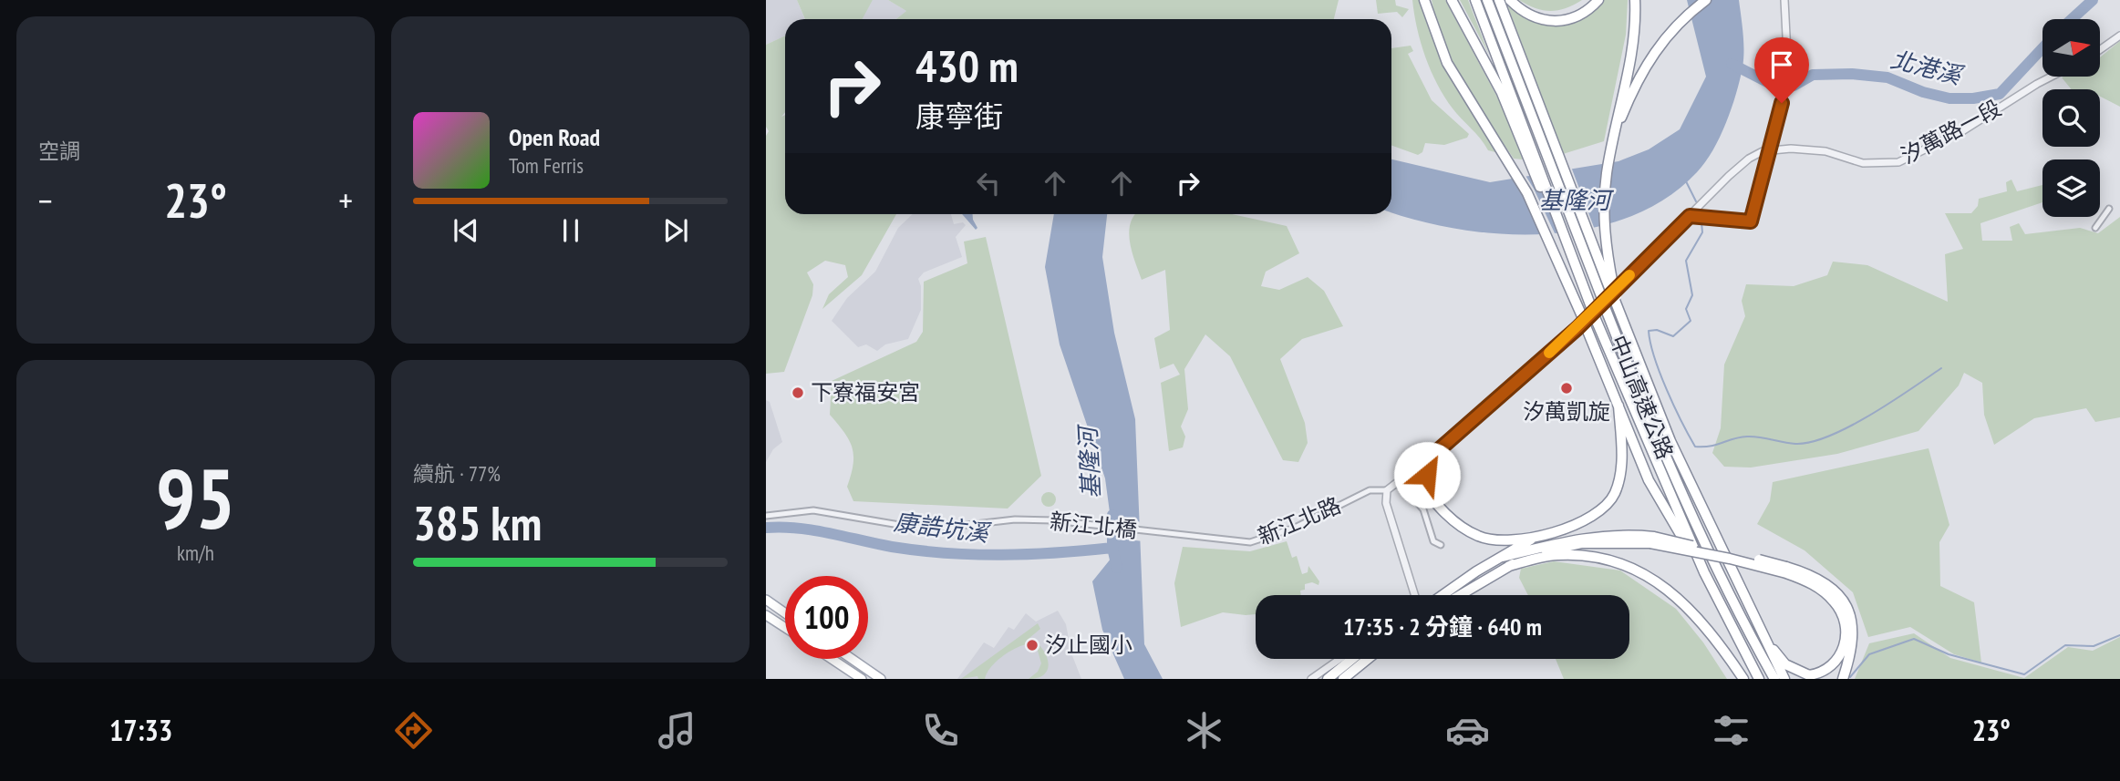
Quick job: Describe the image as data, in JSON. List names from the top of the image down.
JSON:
{
  "streets": {
    "highway": ["中山高速公路"],
    "street": ["汐萬路一段", "新江北路", "新江北橋"]
  },
  "crossings": [
    ["汐萬路一段", "新江北路"],
    ["新江北路", "新江北橋"]
  ],
  "water": ["北港溪", "基隆河", "康誥坑溪"],
  "places": ["汐萬凱旋", "下寮福安宮", "汐止國小"],
  "north": "right",
  "page": {
    "tile": [
      "空調",
      ["95", "km/h"],
      ["續航 · 77%", "385 km"]
    ],
    "turn": ["430 m", "康寧街"],
    "song": ["Open Road", "Tom Ferris"],
    "heat": ["−", "23°", "+"],
    "limit": "100",
    "trip": "17:35 · 2 分鐘 · 640 m",
    "tabs": ["17:33", "23°"]
  }
}
